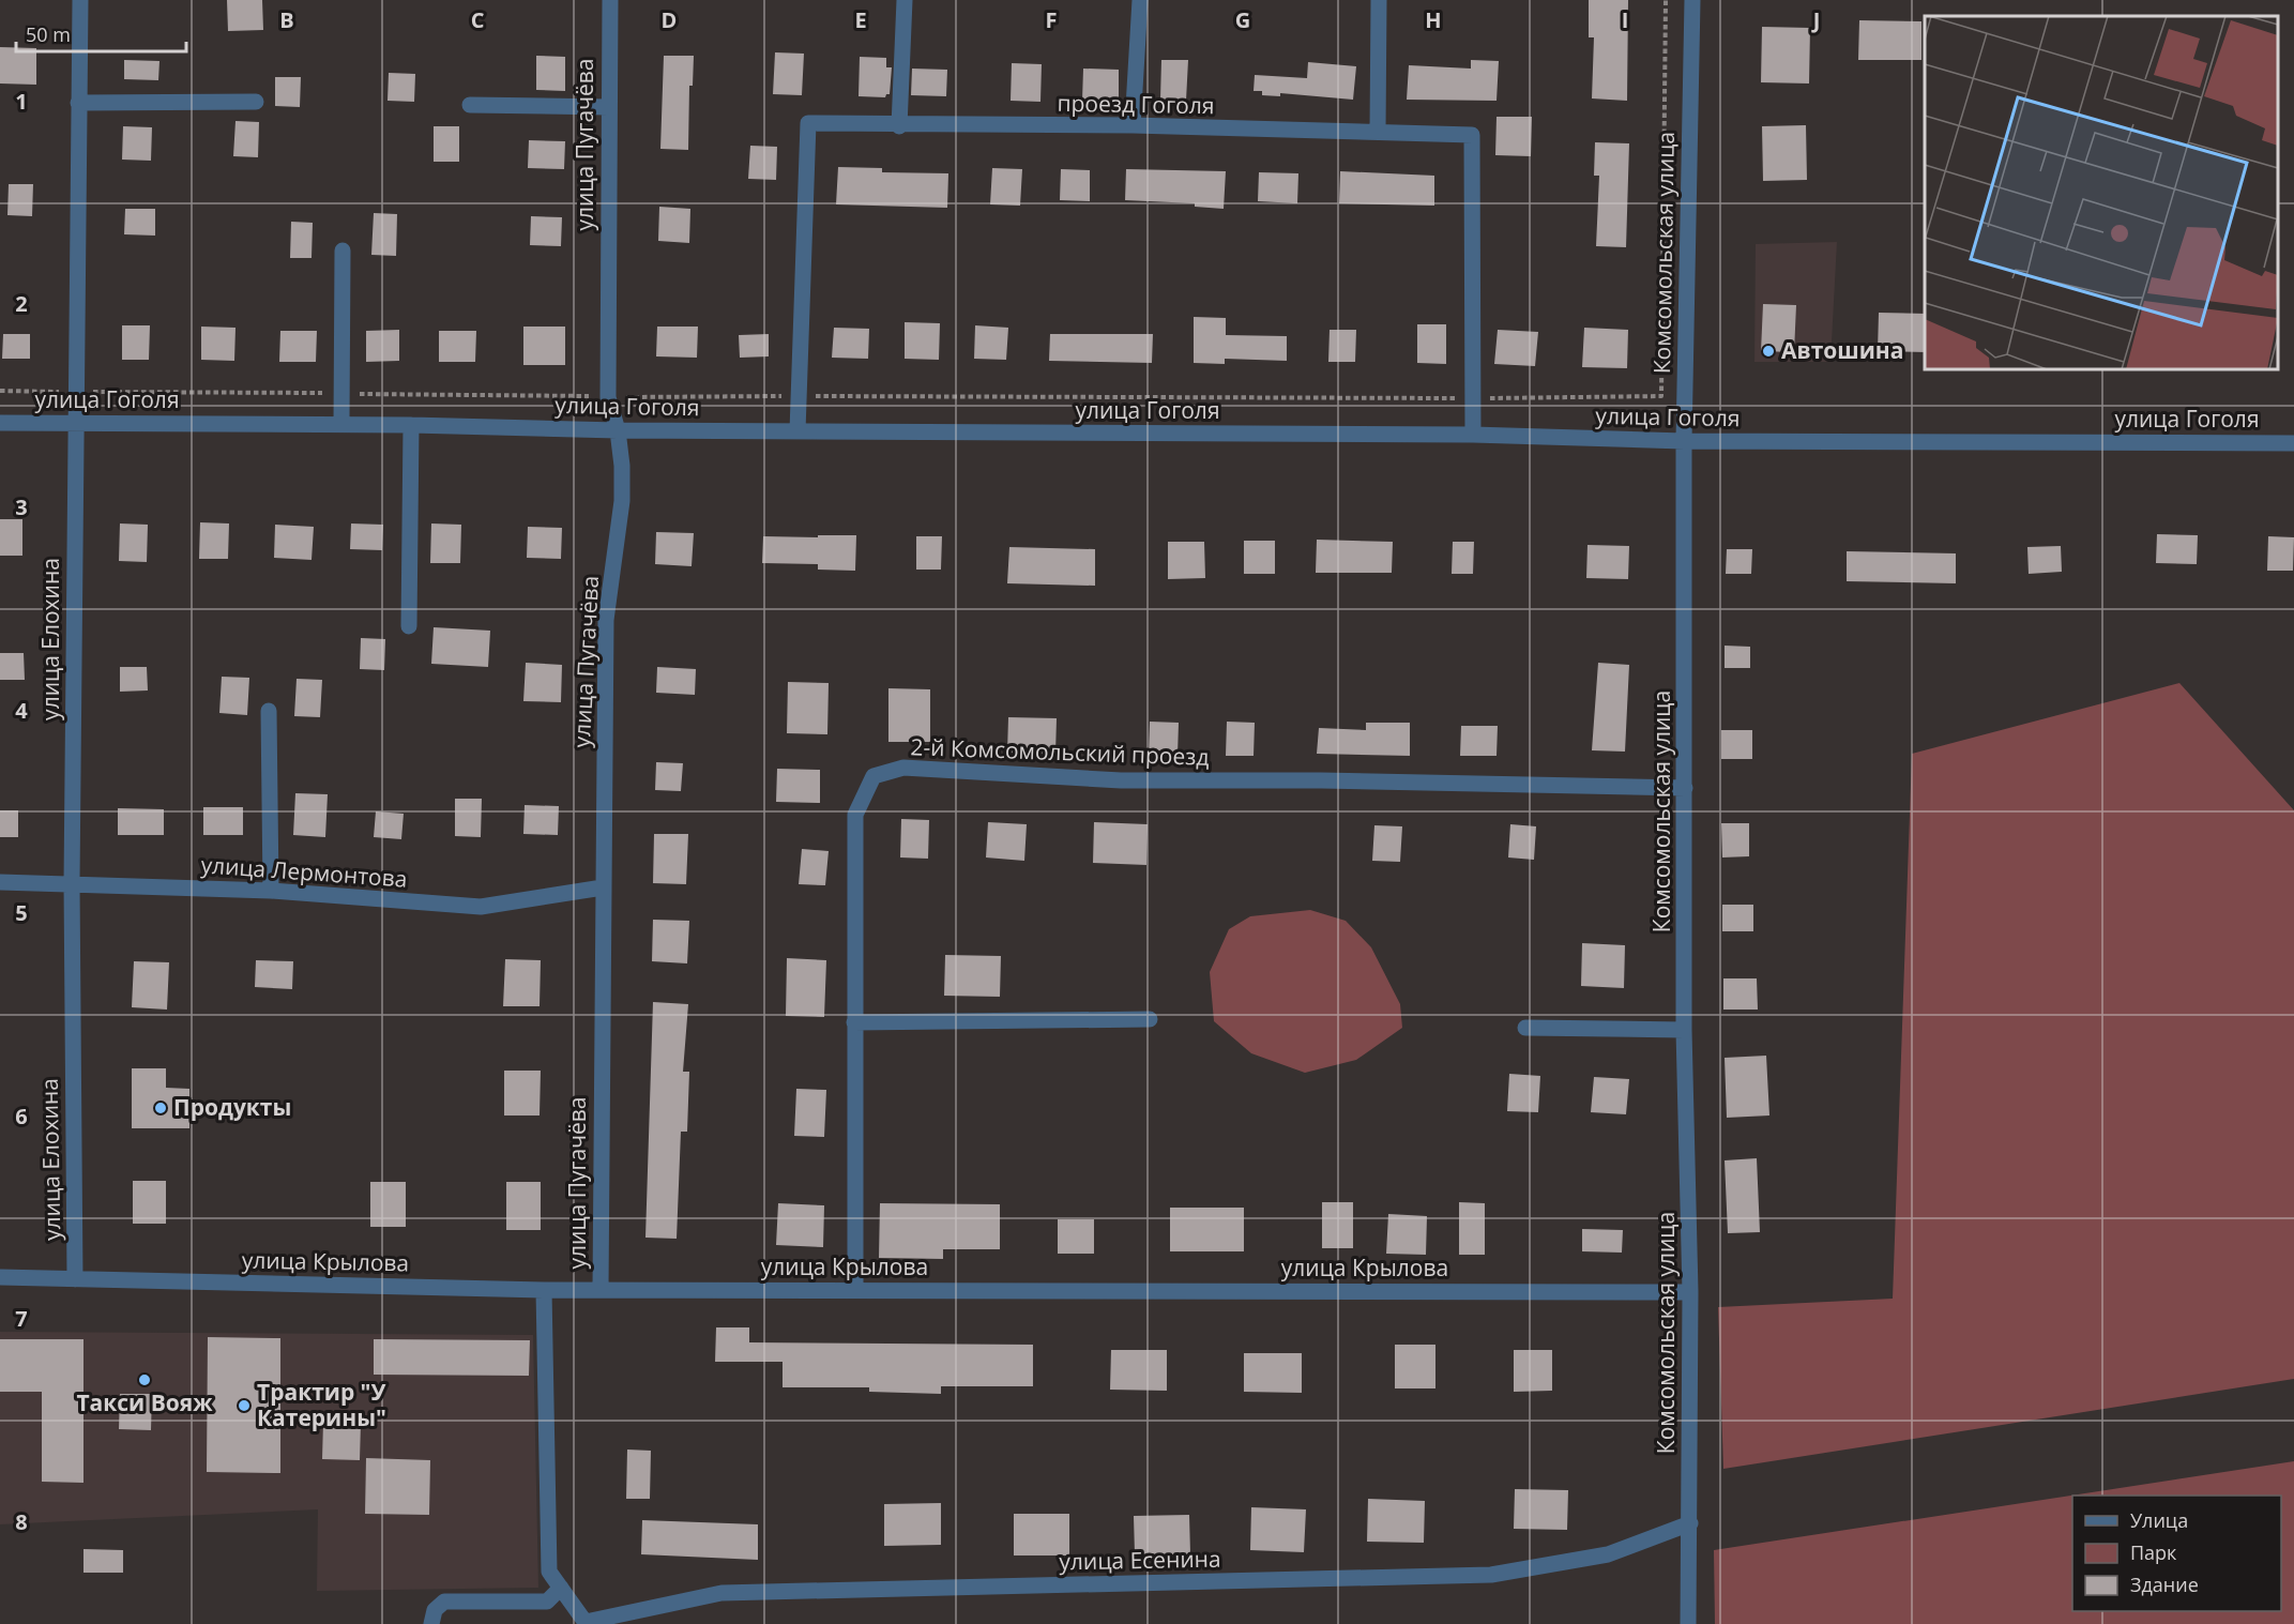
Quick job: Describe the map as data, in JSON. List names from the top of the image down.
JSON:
{
  "streets": {
    "street": [
      "проезд Гоголя",
      "улица Пугачёва",
      "Комсомольская улица",
      "улица Гоголя",
      "улица Елохина",
      "2-й Комсомольский проезд",
      "улица Лермонтова",
      "улица Крылова",
      "улица Есенина"
    ]
  },
  "crossings": [
    ["проезд Гоголя", "улица Гоголя"],
    ["улица Пугачёва", "улица Гоголя"],
    ["улица Пугачёва", "улица Лермонтова"],
    ["улица Пугачёва", "улица Крылова"],
    ["улица Пугачёва", "улица Есенина"],
    ["Комсомольская улица", "улица Гоголя"],
    ["Комсомольская улица", "2-й Комсомольский проезд"],
    ["Комсомольская улица", "улица Крылова"],
    ["Комсомольская улица", "улица Есенина"],
    ["улица Гоголя", "улица Елохина"],
    ["улица Елохина", "улица Лермонтова"],
    ["улица Елохина", "улица Крылова"],
    ["2-й Комсомольский проезд", "улица Крылова"]
  ],
  "places": [
    "Автошина",
    "Продукты",
    "Такси Вояж",
    "Трактир \"У Катерины\""
  ],
  "legend": ["Улица", "Парк", "Здание"],
  "scale_bar": "50 m",
  "grid": {
    "columns": [
      "B",
      "C",
      "D",
      "E",
      "F",
      "G",
      "H",
      "I",
      "J"
    ],
    "rows": [
      "1",
      "2",
      "3",
      "4",
      "5",
      "6",
      "7",
      "8"
    ]
  }
}
